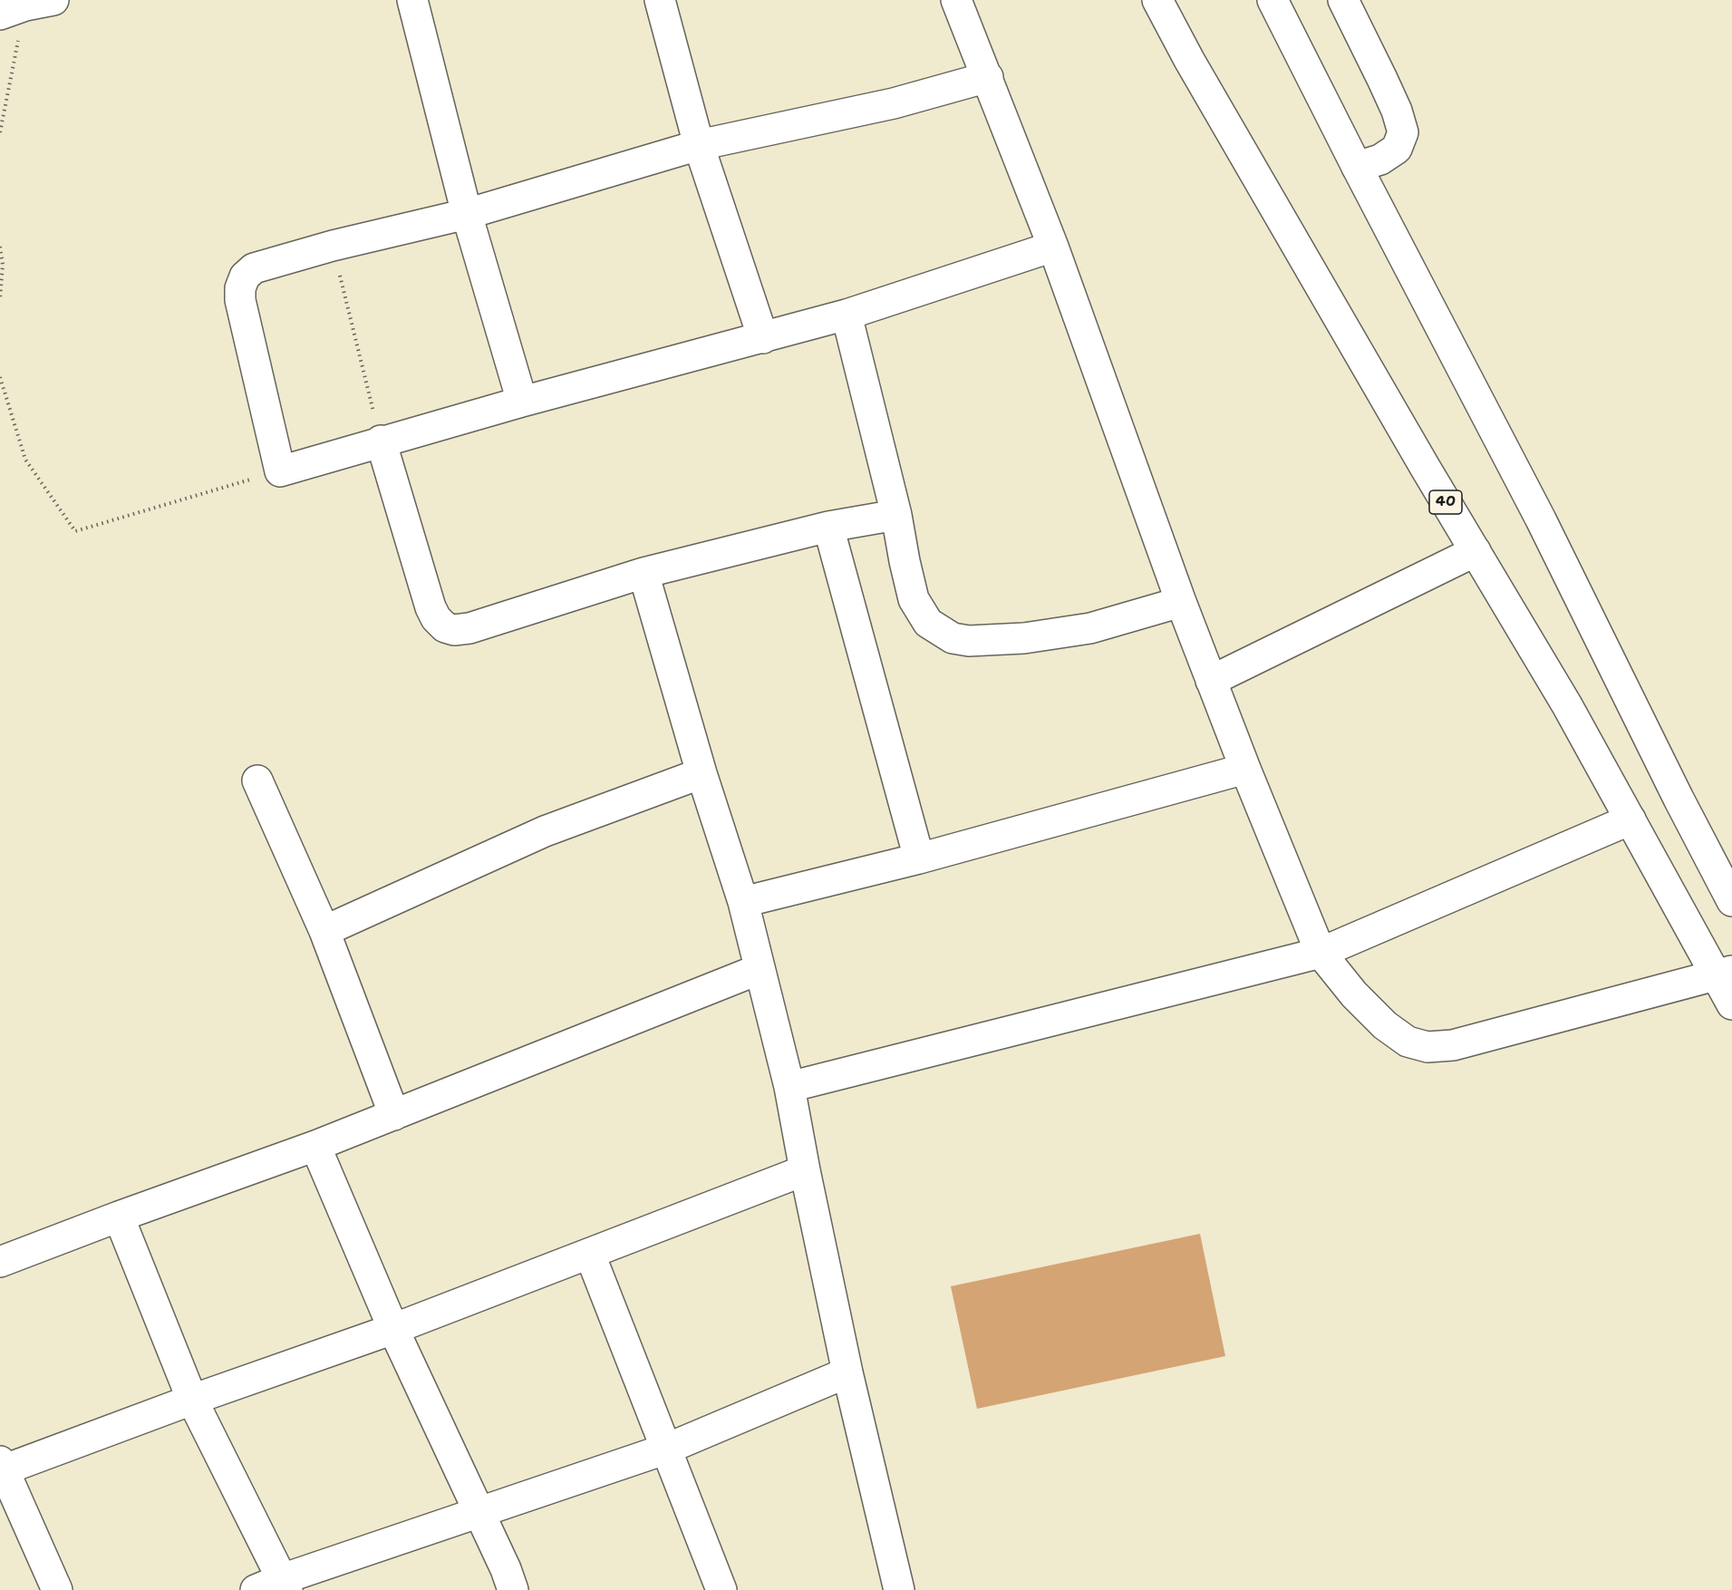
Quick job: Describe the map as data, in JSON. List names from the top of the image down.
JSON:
{
  "streets": {
    "main road": ["40"]
  }
}
